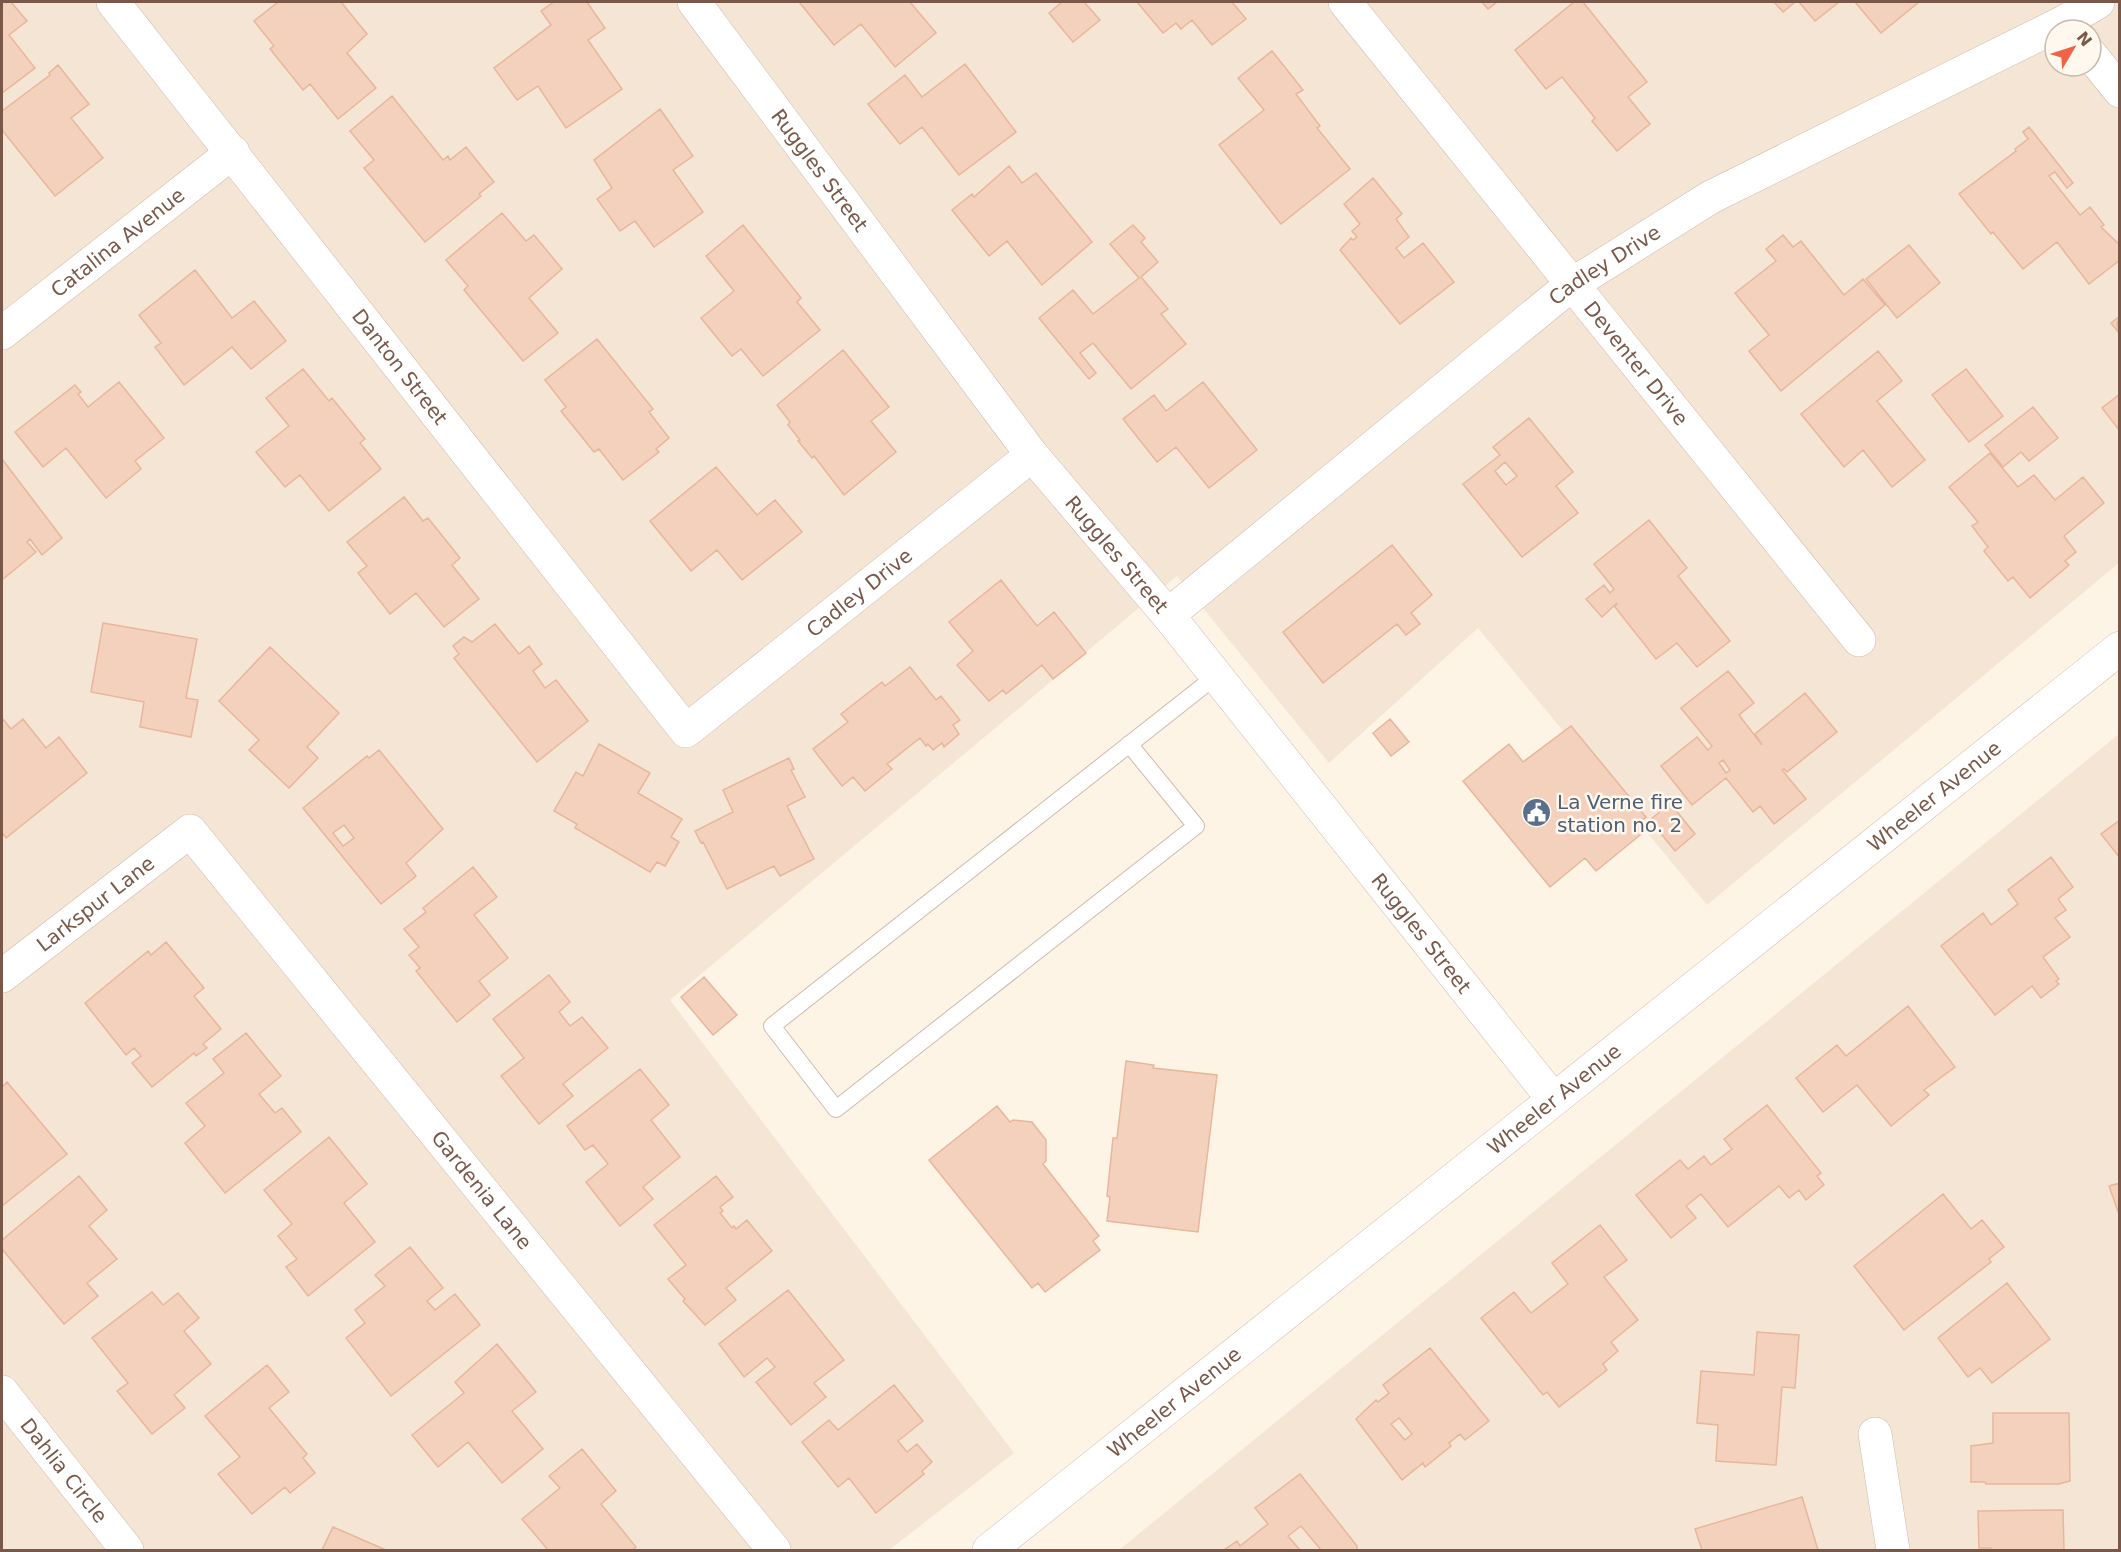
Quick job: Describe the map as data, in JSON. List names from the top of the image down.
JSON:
{
  "streets": {
    "street": [
      "Ruggles Street",
      "Catalina Avenue",
      "Cadley Drive",
      "Deventer Drive",
      "Danton Street",
      "Wheeler Avenue",
      "Larkspur Lane",
      "Gardenia Lane",
      "Dahlia Circle"
    ]
  },
  "crossings": [
    ["Ruggles Street", "Cadley Drive"],
    ["Ruggles Street", "Wheeler Avenue"],
    ["Catalina Avenue", "Danton Street"],
    ["Cadley Drive", "Deventer Drive"],
    ["Cadley Drive", "Danton Street"],
    ["Larkspur Lane", "Gardenia Lane"]
  ],
  "places": {
    "public building": ["La Verne fire station no. 2"]
  },
  "north": "top right"
}
